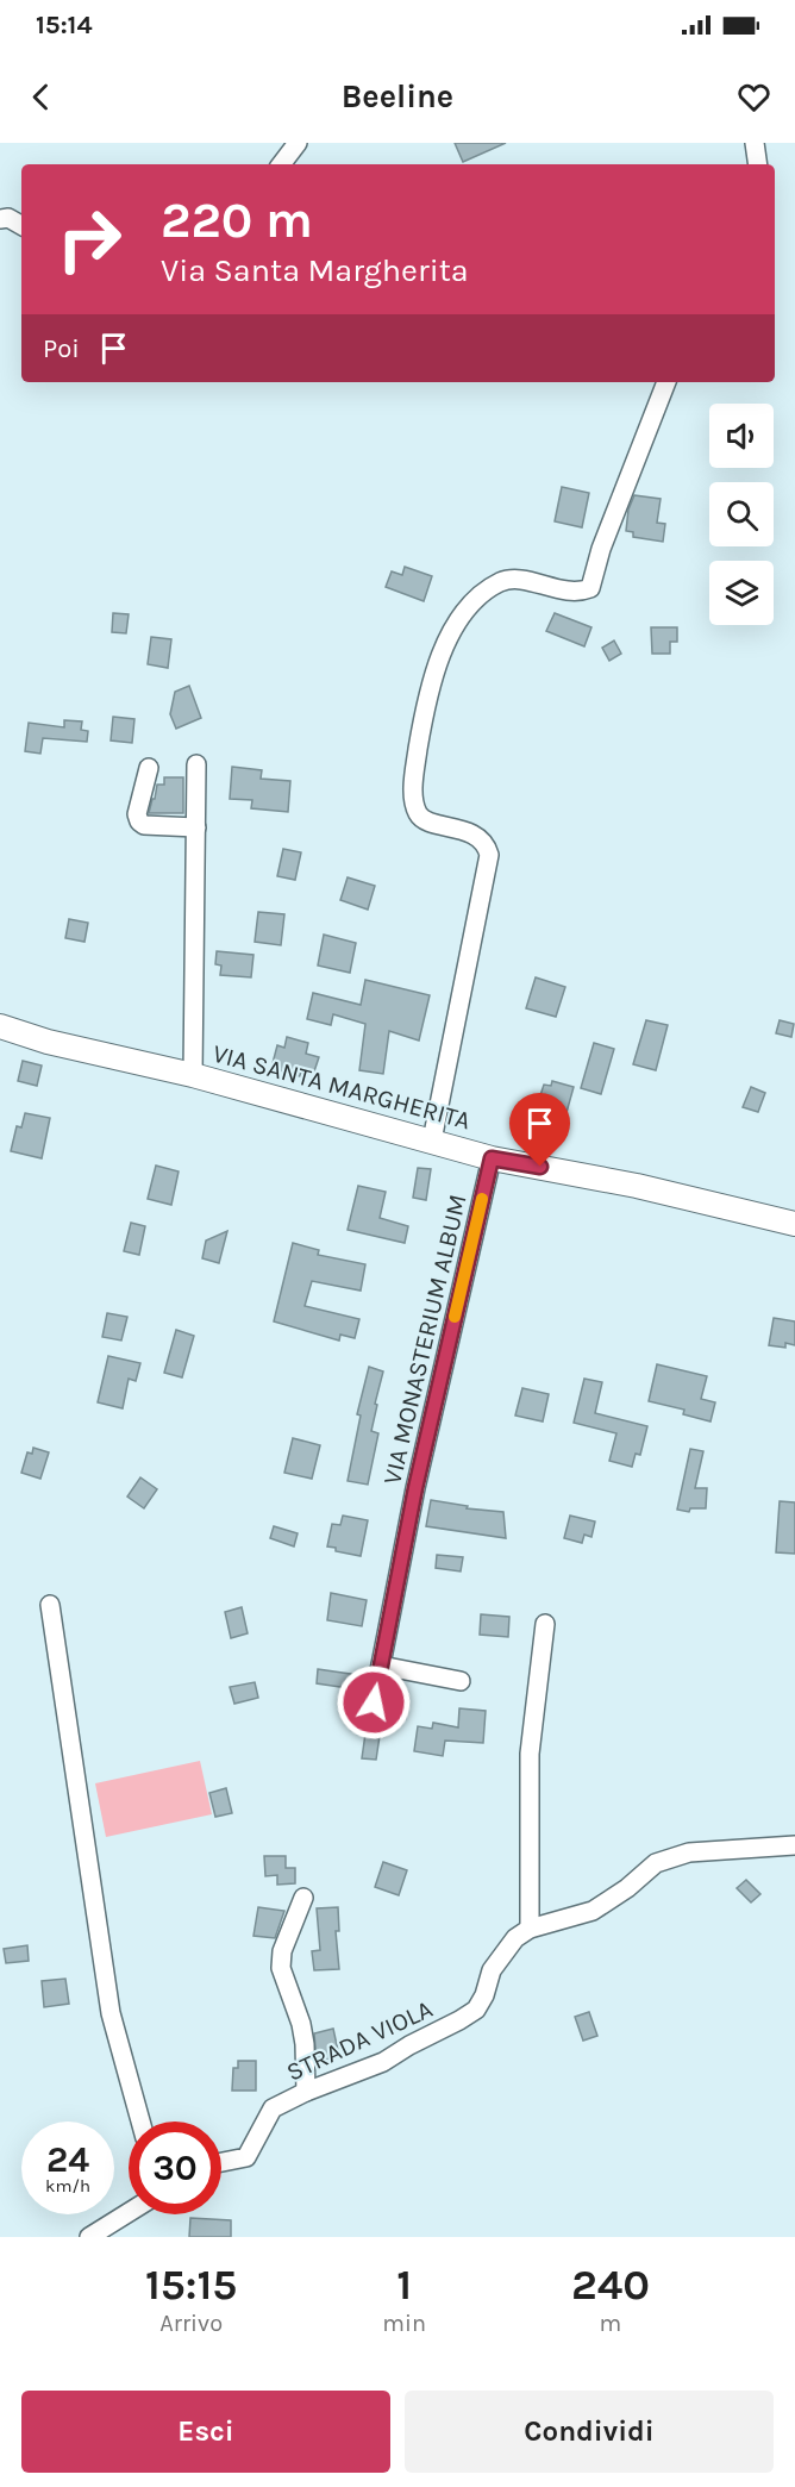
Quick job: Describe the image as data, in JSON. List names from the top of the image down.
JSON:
{
  "streets": {
    "street": ["VIA SANTA MARGHERITA", "VIA MONASTERIUM ALBUM", "STRADA VIOLA"]
  },
  "crossings": [
    ["VIA SANTA MARGHERITA", "VIA MONASTERIUM ALBUM"]
  ],
  "page": {
    "status": "15:14",
    "header": "Beeline",
    "turn": ["220 m", "Via Santa Margherita"],
    "then": "Poi",
    "speed": "24 km/h",
    "limit": "30",
    "eta": [
      "15:15",
      "Arrivo",
      "1",
      "min",
      "240",
      "m"
    ],
    "buttons": ["Esci", "Condividi"]
  }
}
